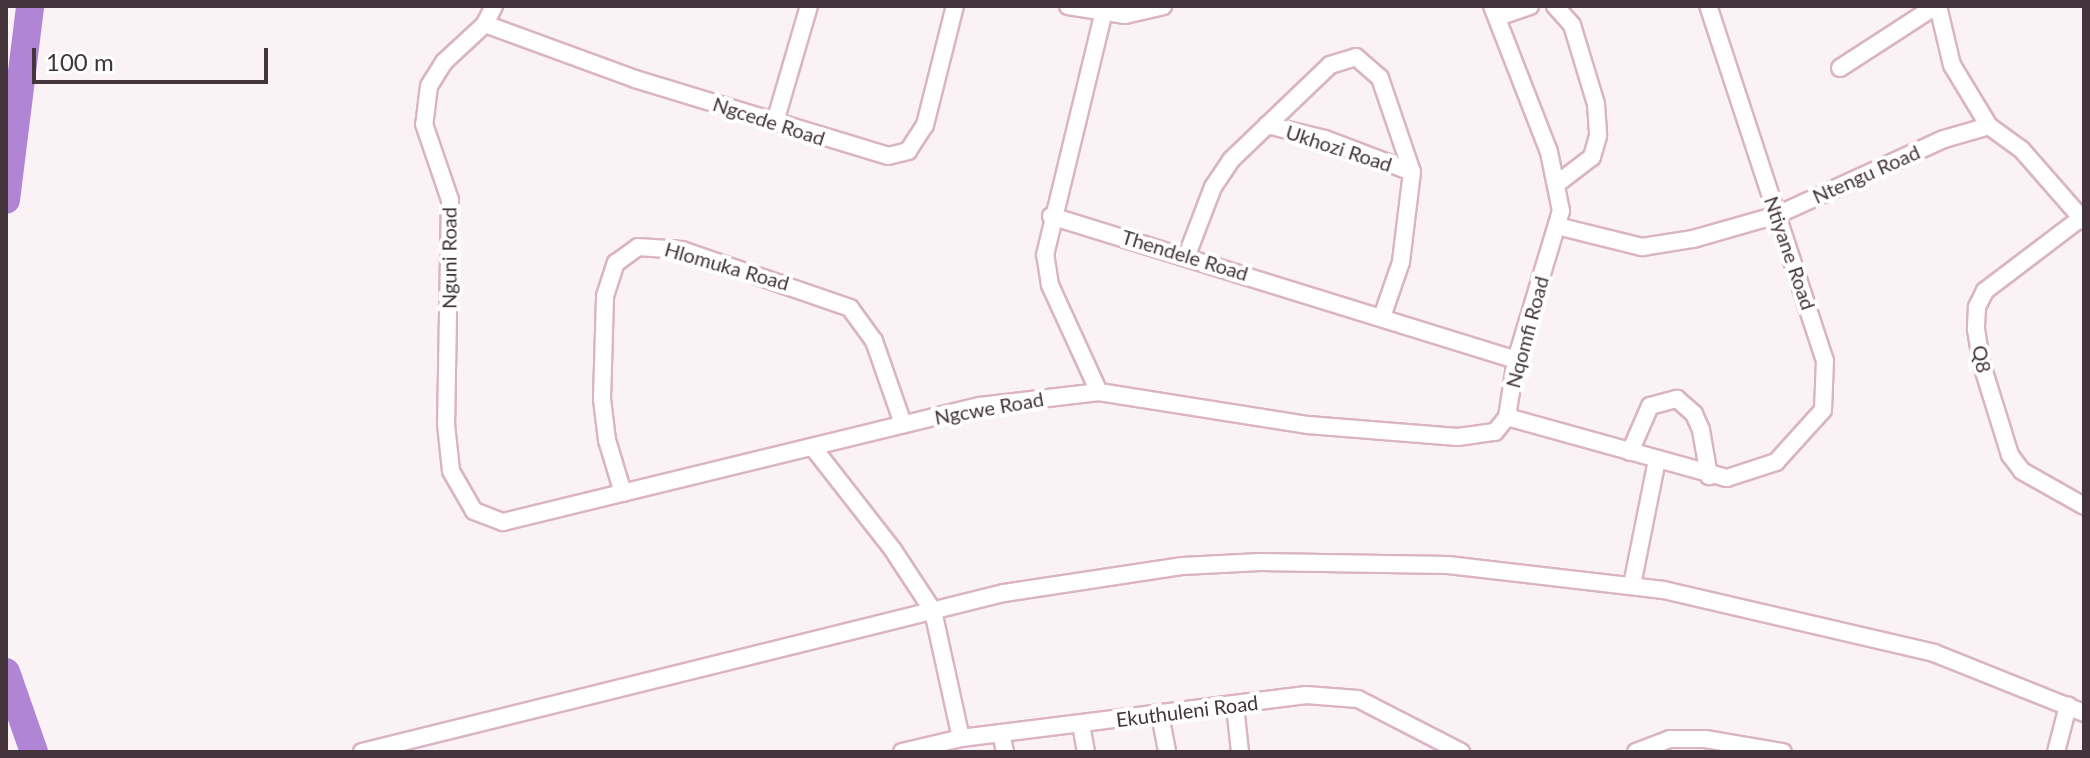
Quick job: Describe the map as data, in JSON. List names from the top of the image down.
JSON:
{
  "streets": {
    "street": [
      "Ngcede Road",
      "Ukhozi Road",
      "Ntengu Road",
      "Ntiyane Road",
      "Thendele Road",
      "Nguni Road",
      "Hlomuka Road",
      "Nqomfi Road",
      "Q8",
      "Ngcwe Road",
      "Ekuthuleni Road"
    ]
  },
  "crossings": [
    ["Ngcede Road", "Nguni Road"],
    ["Ukhozi Road", "Thendele Road"],
    ["Ntengu Road", "Ntiyane Road"],
    ["Ntengu Road", "Nqomfi Road"],
    ["Ntiyane Road", "Nqomfi Road"],
    ["Thendele Road", "Nqomfi Road"],
    ["Nguni Road", "Ngcwe Road"],
    ["Hlomuka Road", "Ngcwe Road"],
    ["Nqomfi Road", "Ngcwe Road"]
  ],
  "scale_bar": "100 m"
}
